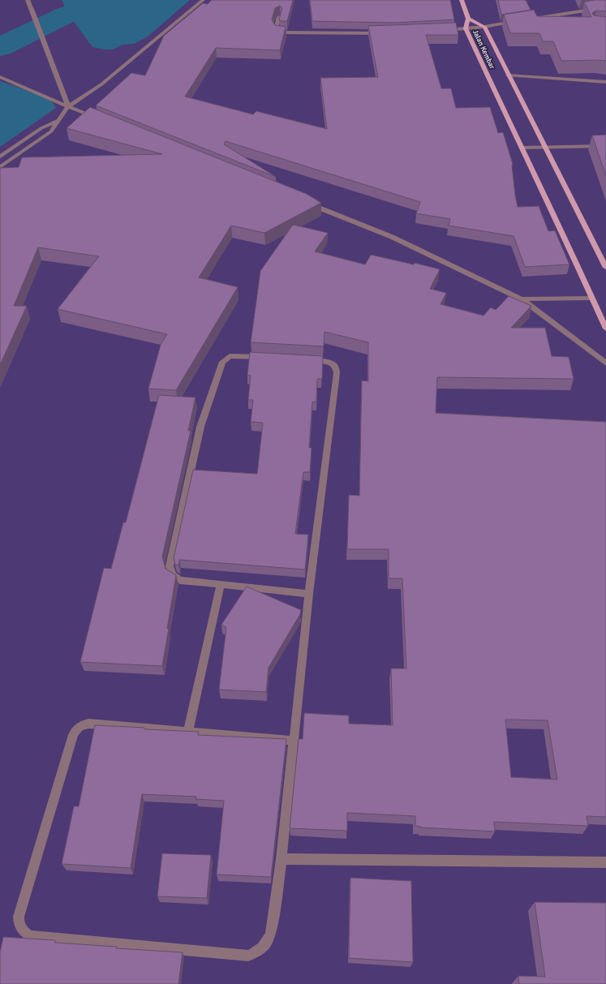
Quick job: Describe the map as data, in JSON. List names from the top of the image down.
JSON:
{
  "streets": {
    "main road": ["Jalan Kembar"]
  }
}
